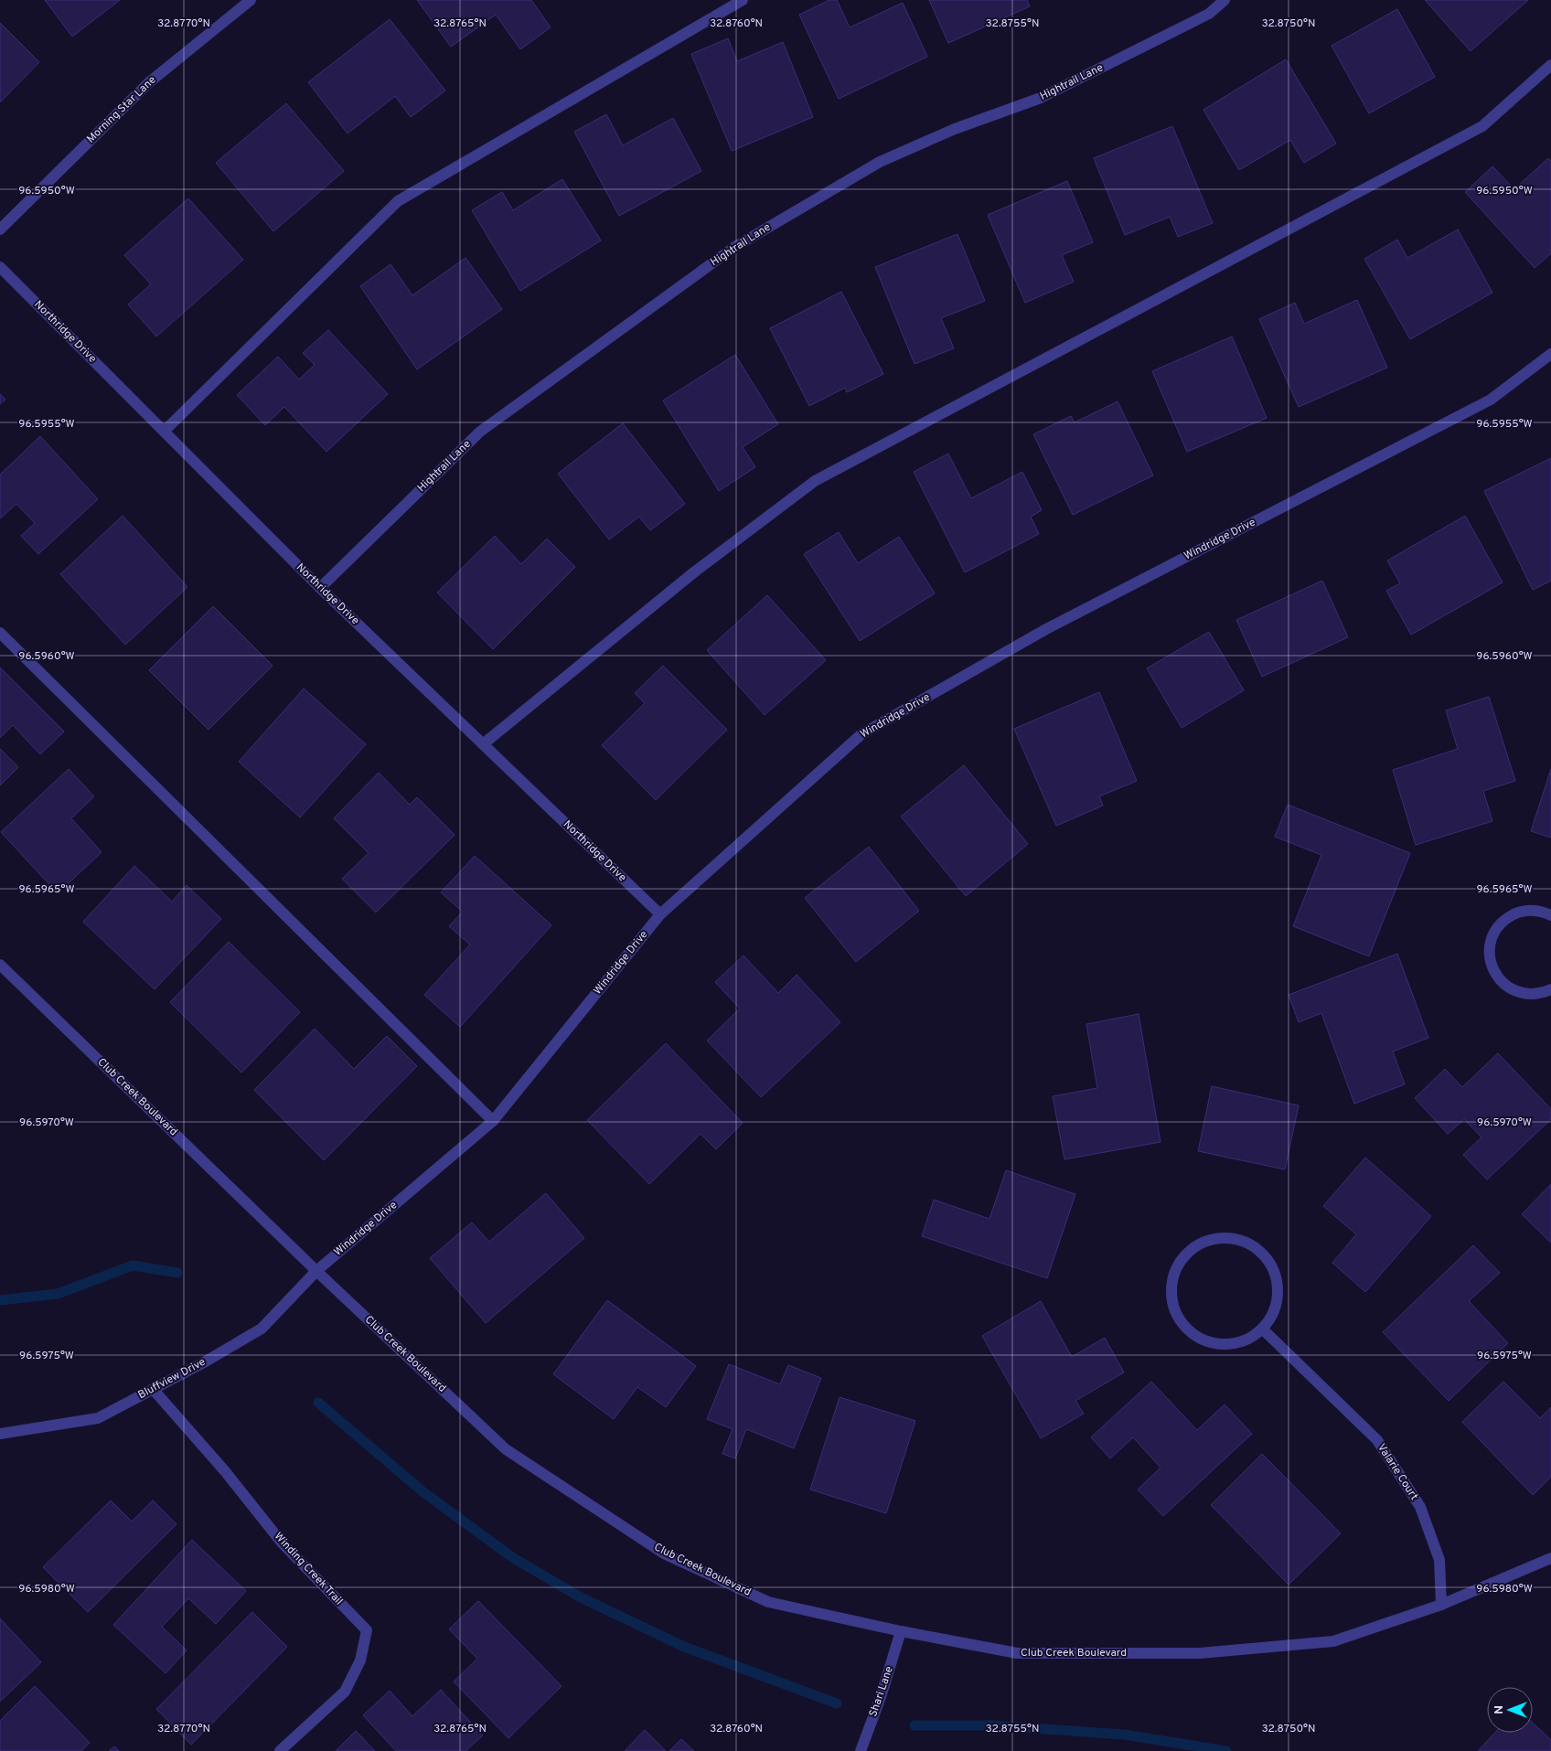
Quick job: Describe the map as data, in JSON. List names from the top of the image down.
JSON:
{
  "streets": {
    "street": [
      "Hightrail Lane",
      "Morning Star Lane",
      "Northridge Drive",
      "Windridge Drive",
      "Club Creek Boulevard",
      "Bluffview Drive",
      "Valarie Court",
      "Winding Creek Trail",
      "Shari Lane"
    ]
  },
  "crossings": [
    ["Hightrail Lane", "Northridge Drive"],
    ["Northridge Drive", "Windridge Drive"],
    ["Windridge Drive", "Club Creek Boulevard"],
    ["Windridge Drive", "Bluffview Drive"],
    ["Club Creek Boulevard", "Bluffview Drive"],
    ["Club Creek Boulevard", "Valarie Court"],
    ["Club Creek Boulevard", "Shari Lane"],
    ["Bluffview Drive", "Winding Creek Trail"]
  ],
  "north": "left",
  "coordinates": [
    "32.8770°N",
    "32.8765°N",
    "32.8760°N",
    "32.8755°N",
    "32.8750°N",
    "96.5950°W",
    "96.5955°W",
    "96.5960°W",
    "96.5965°W",
    "96.5970°W",
    "96.5975°W",
    "96.5980°W"
  ]
}
